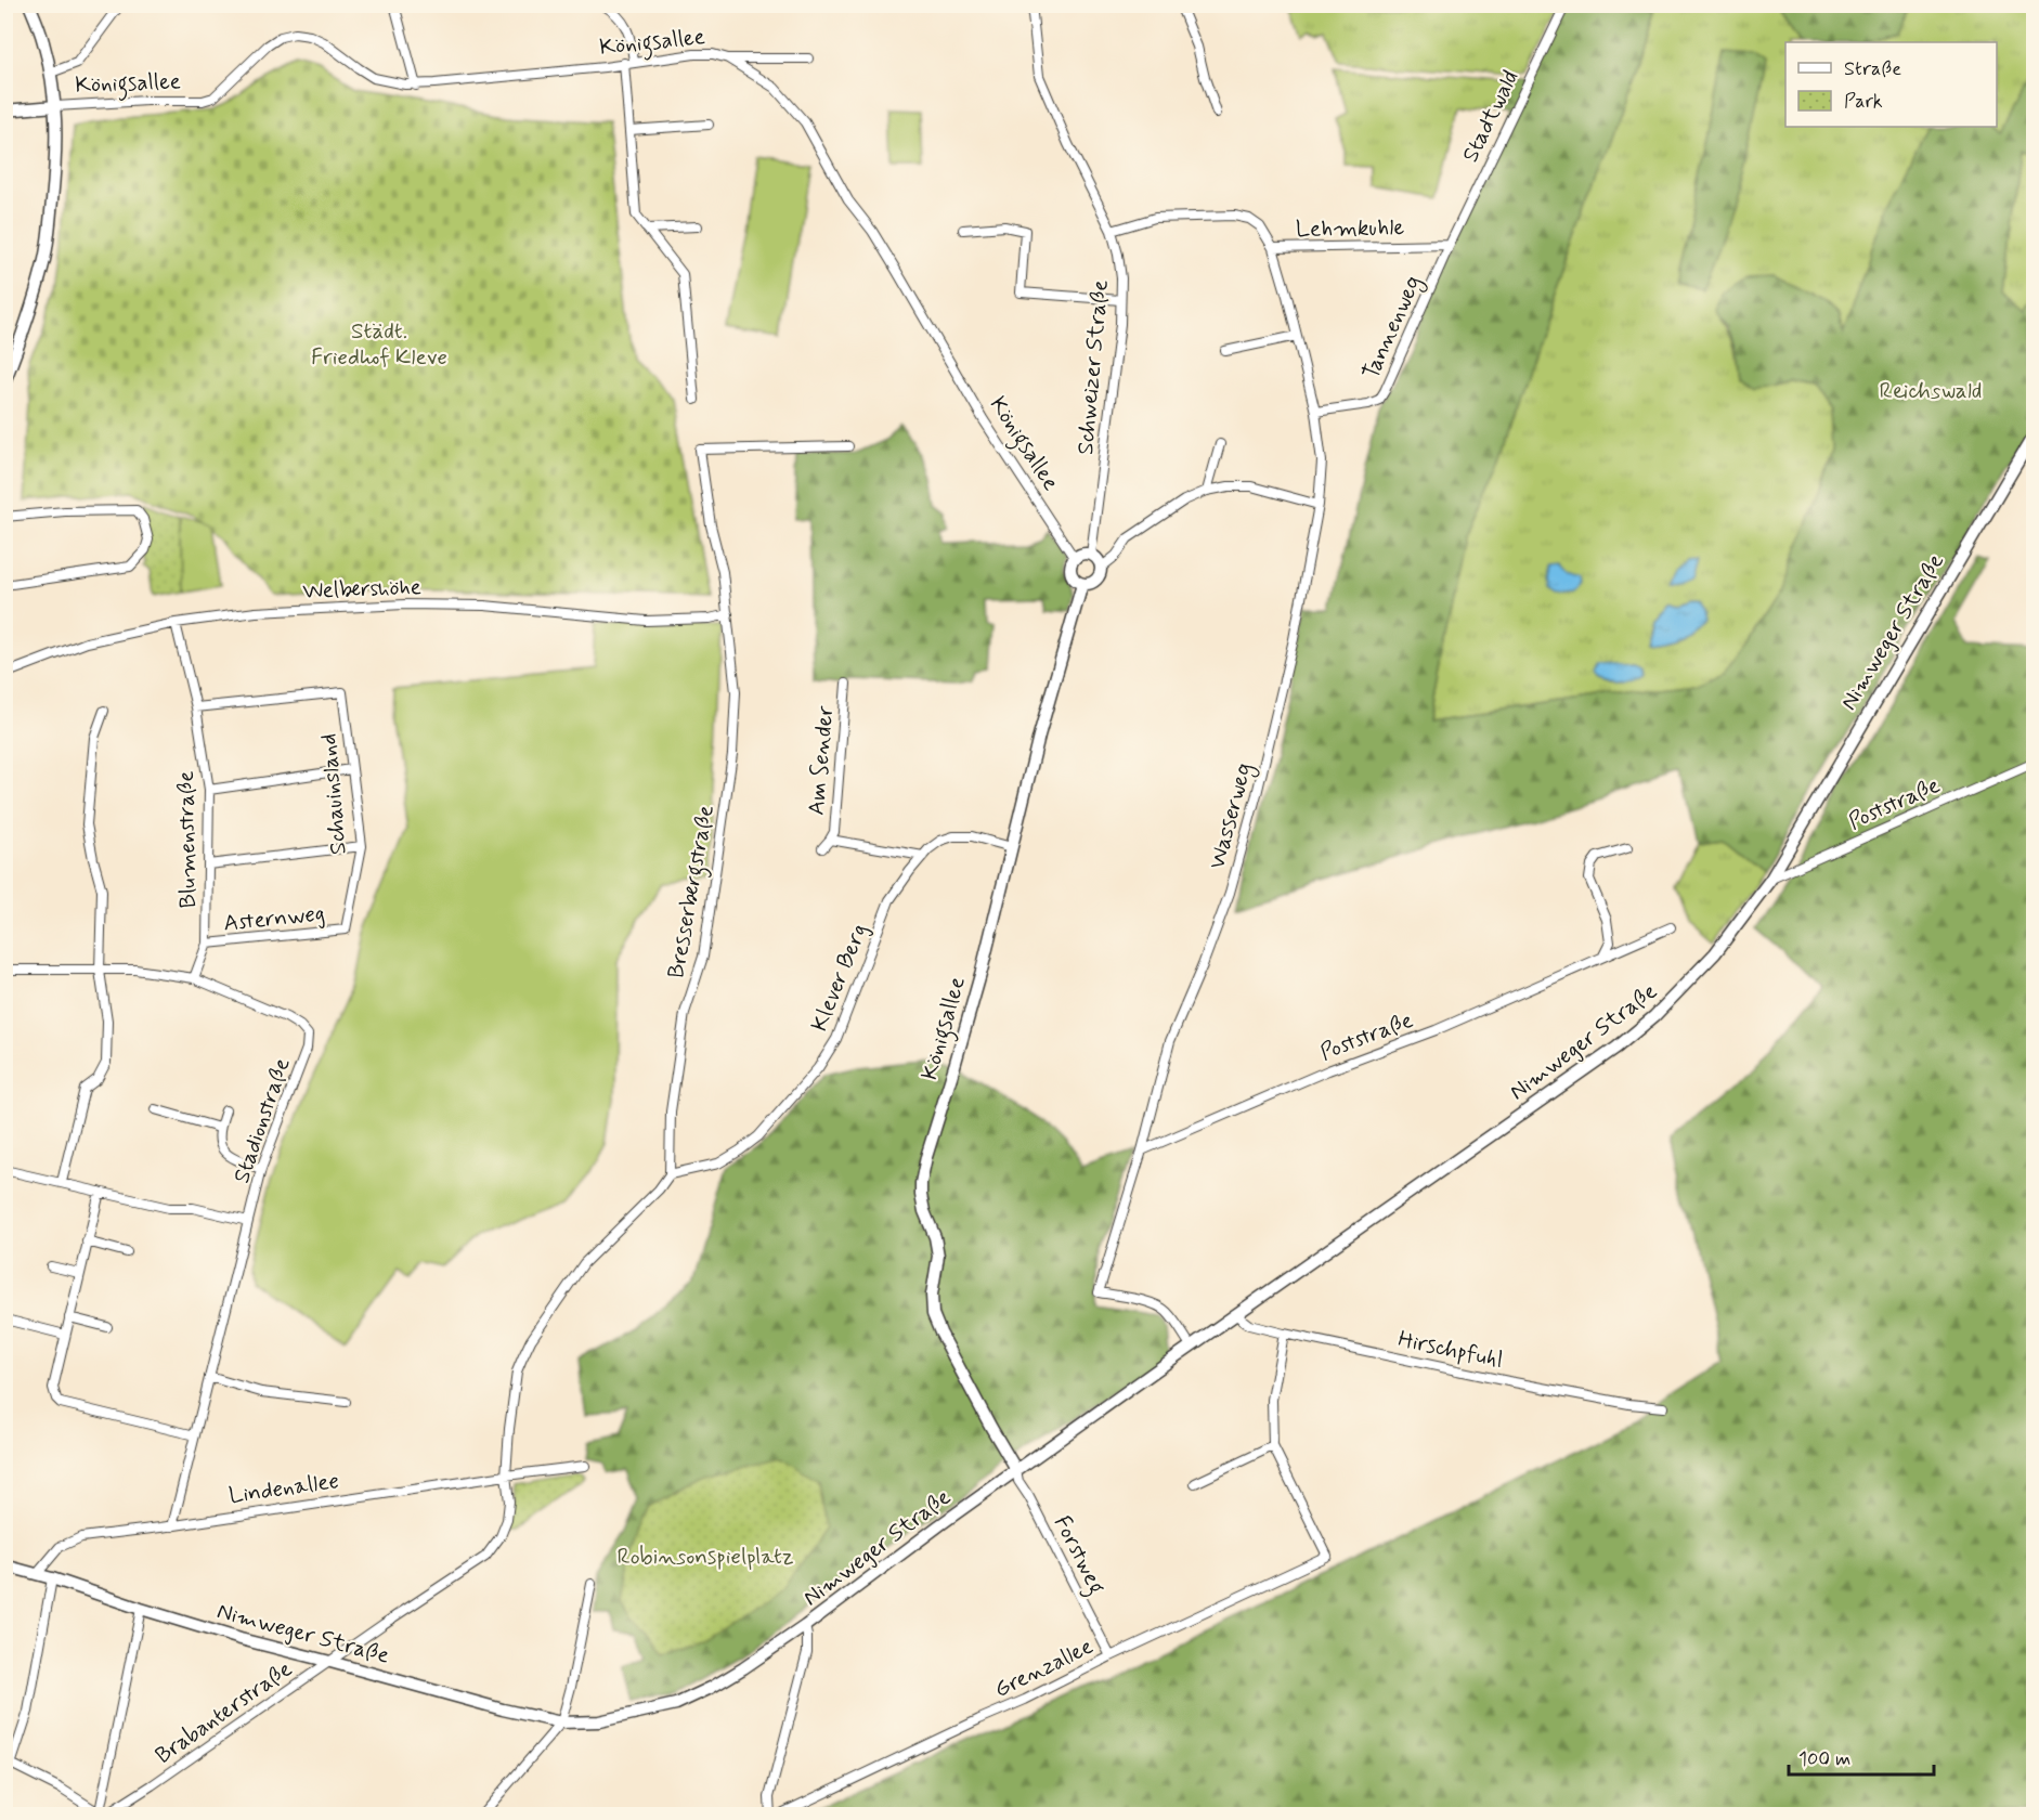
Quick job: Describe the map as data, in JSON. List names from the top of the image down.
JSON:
{
  "streets": {
    "main road": ["Königsallee", "Nimweger Straße"],
    "street": [
      "Stadtwald",
      "Lehmkuhle",
      "Tannenweg",
      "Schweizer Straße",
      "Welbershöhe",
      "Am Sender",
      "Schauinsland",
      "Poststraße",
      "Wasserweg",
      "Blumenstraße",
      "Bresserbergstraße",
      "Asternweg",
      "Klever Berg",
      "Stadionstraße",
      "Hirschpfuhl",
      "Lindenallee",
      "Forstweg",
      "Grenzallee",
      "Brabanterstraße"
    ]
  },
  "crossings": [
    ["Königsallee", "Schweizer Straße"],
    ["Königsallee", "Nimweger Straße"],
    ["Königsallee", "Klever Berg"],
    ["Königsallee", "Forstweg"],
    ["Stadtwald", "Lehmkuhle"],
    ["Stadtwald", "Tannenweg"],
    ["Lehmkuhle", "Tannenweg"],
    ["Lehmkuhle", "Schweizer Straße"],
    ["Lehmkuhle", "Wasserweg"],
    ["Tannenweg", "Wasserweg"],
    ["Welbershöhe", "Blumenstraße"],
    ["Welbershöhe", "Bresserbergstraße"],
    ["Nimweger Straße", "Poststraße"],
    ["Nimweger Straße", "Wasserweg"],
    ["Nimweger Straße", "Hirschpfuhl"],
    ["Nimweger Straße", "Lindenallee"],
    ["Nimweger Straße", "Forstweg"],
    ["Nimweger Straße", "Brabanterstraße"],
    ["Am Sender", "Klever Berg"],
    ["Schauinsland", "Blumenstraße"],
    ["Schauinsland", "Asternweg"],
    ["Poststraße", "Wasserweg"],
    ["Blumenstraße", "Asternweg"],
    ["Blumenstraße", "Stadionstraße"],
    ["Bresserbergstraße", "Klever Berg"],
    ["Stadionstraße", "Lindenallee"],
    ["Lindenallee", "Brabanterstraße"],
    ["Forstweg", "Grenzallee"]
  ],
  "parks": ["Städt. Friedhof Kleve", "Reichswald", "Robinsonspielplatz"],
  "legend": ["Straße", "Park"],
  "scale_bar": "100 m"
}
